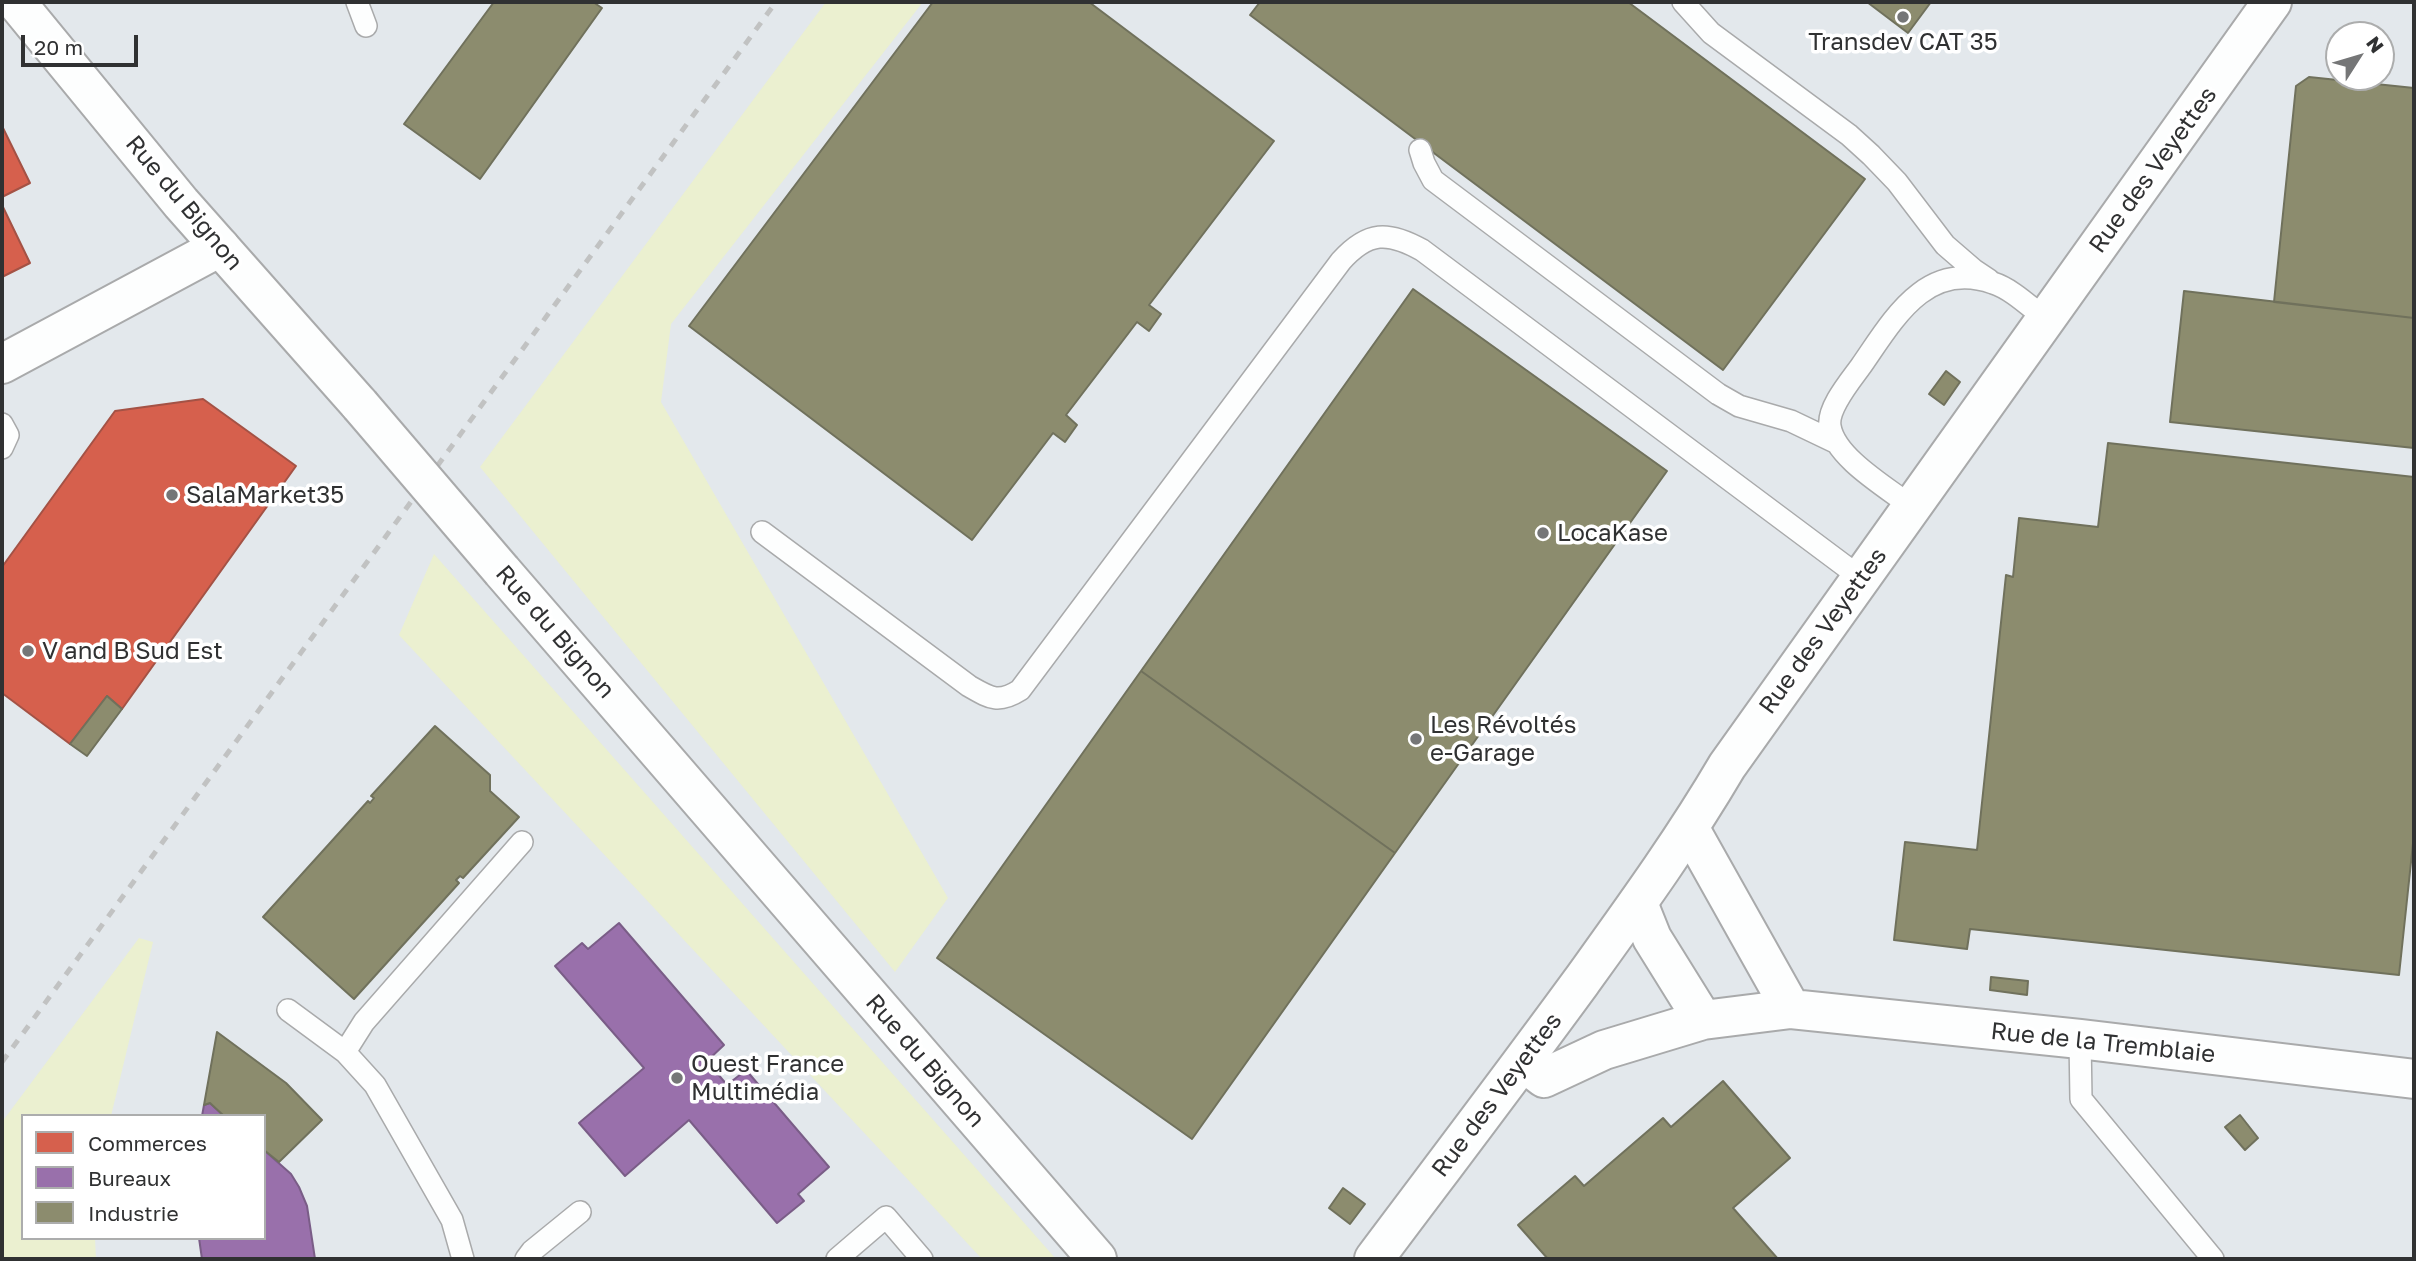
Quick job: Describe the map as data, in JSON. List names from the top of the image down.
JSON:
{
  "streets": {
    "street": ["Rue des Veyettes", "Rue du Bignon", "Rue de la Tremblaie"]
  },
  "crossings": [
    ["Rue des Veyettes", "Rue de la Tremblaie"]
  ],
  "places": [
    "Transdev CAT 35",
    "SalaMarket35",
    "LocaKase",
    "V and B Sud Est",
    "Les Révoltés e-Garage",
    "Ouest France Multimédia"
  ],
  "legend": ["Commerces", "Bureaux", "Industrie"],
  "scale_bar": "20 m",
  "north": "top right"
}
